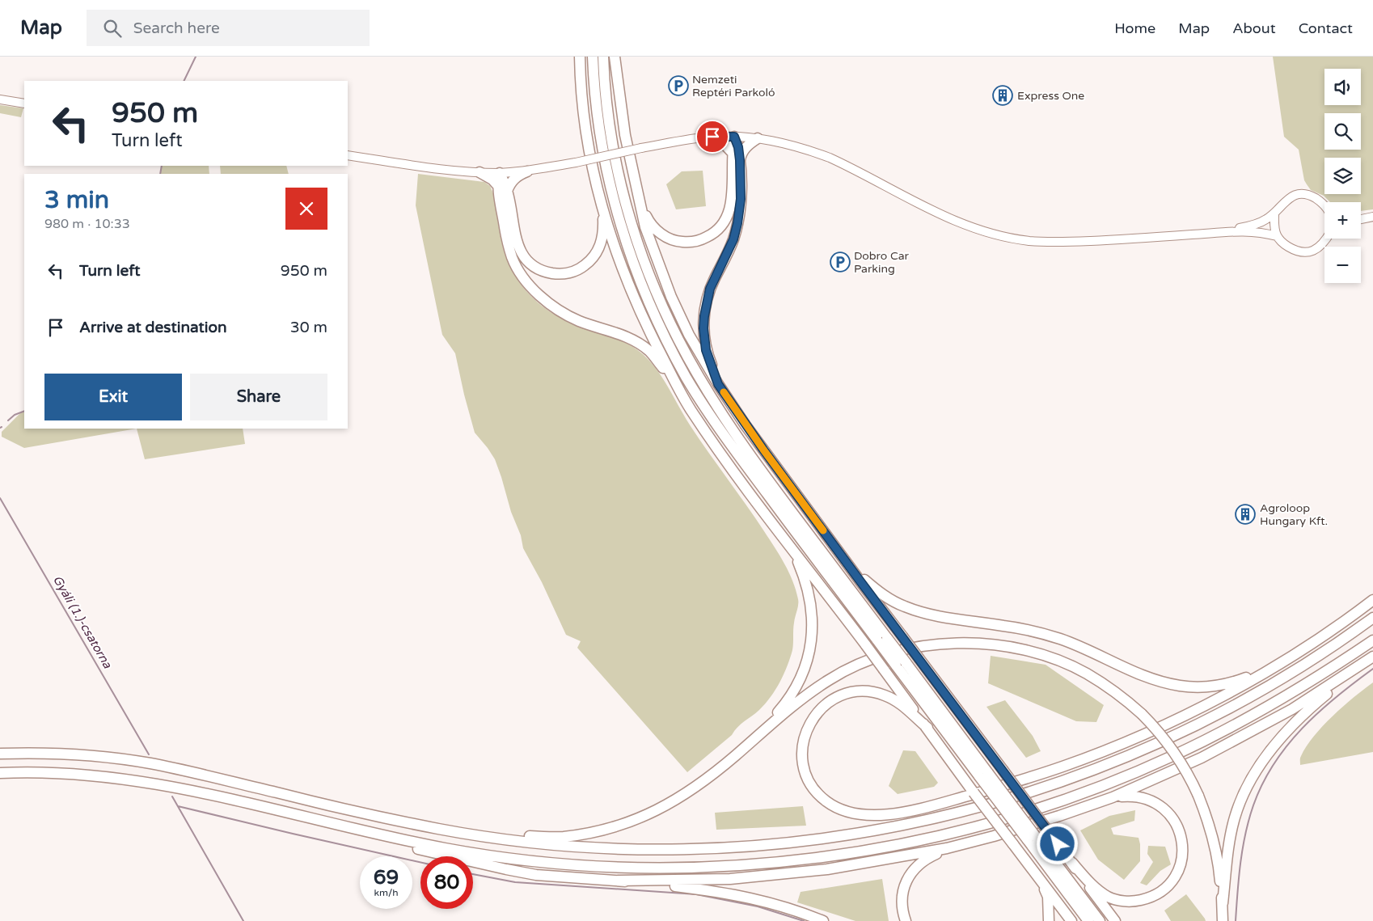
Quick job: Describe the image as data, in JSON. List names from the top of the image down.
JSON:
{
  "water": ["Gyáli (1.)-csatorna"],
  "places": {
    "parking": ["Nemzeti Reptéri Parkoló", "Dobro Car Parking"],
    "building": ["Express One", "Agroloop Hungary Kft."]
  },
  "page": {
    "header": "Map",
    "search": "Search here",
    "nav": [
      "Home",
      "Map",
      "About",
      "Contact"
    ],
    "map_buttons": ["+", "−"],
    "turn": ["950 m", "Turn left"],
    "heading": ["3 min", "980 m · 10:33"],
    "list": [
      {
        "name": "Turn left",
        "value": "950 m"
      },
      {
        "name": "Arrive at destination",
        "value": "30 m"
      }
    ],
    "buttons": ["Exit", "Share"],
    "speed": "69 km/h",
    "limit": "80"
  }
}
